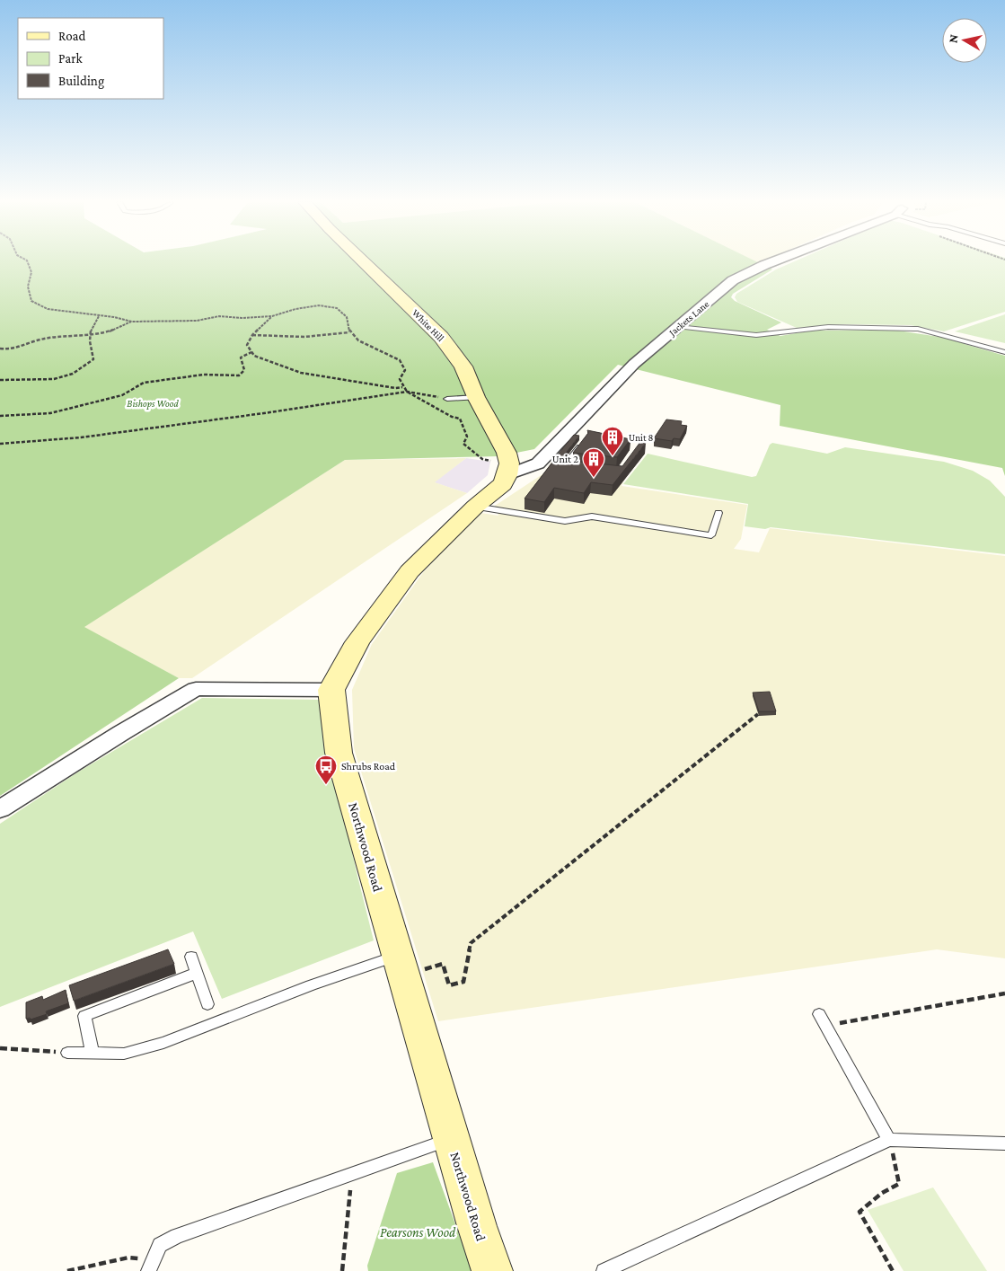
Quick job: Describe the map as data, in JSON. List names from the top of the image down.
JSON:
{
  "streets": {
    "street": ["Jackets Lane", "White Hill", "Northwood Road"]
  },
  "crossings": [
    ["Jackets Lane", "White Hill"]
  ],
  "parks": ["Bishops Wood", "Pearsons Wood"],
  "places": {
    "building": ["Unit 8", "Unit 2"],
    "bus stop": ["Shrubs Road"]
  },
  "legend": ["Road", "Park", "Building"],
  "north": "left"
}
